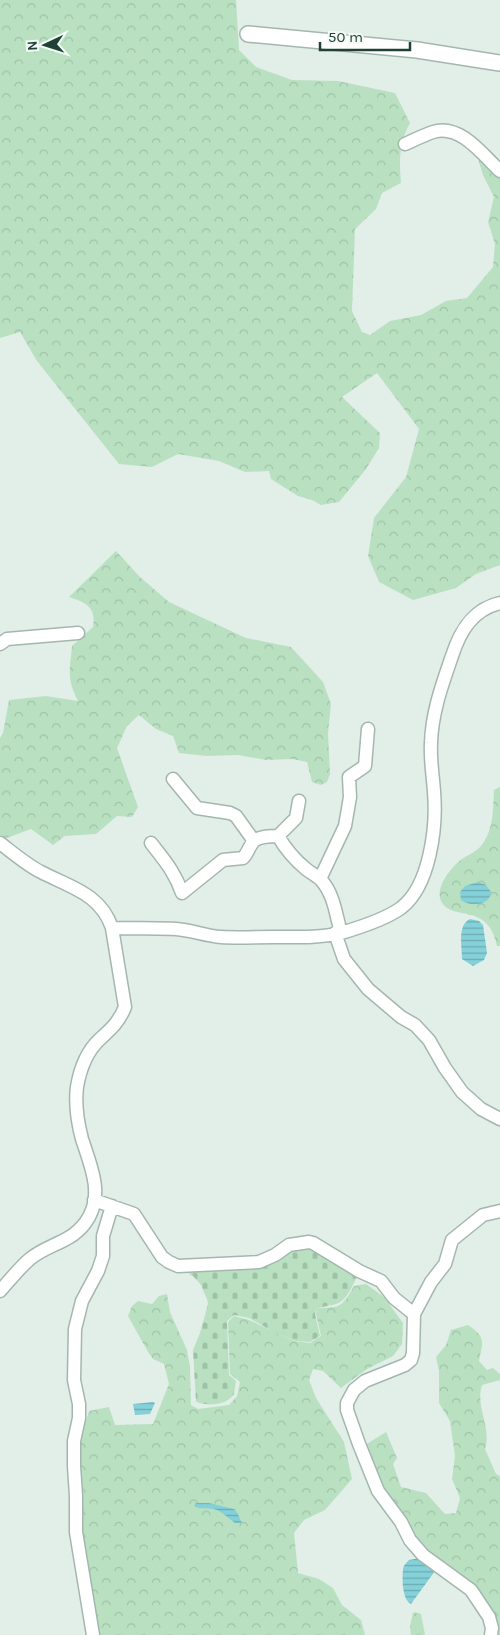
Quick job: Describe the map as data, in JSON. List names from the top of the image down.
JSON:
{
  "scale_bar": "50 m",
  "north": "left"
}
